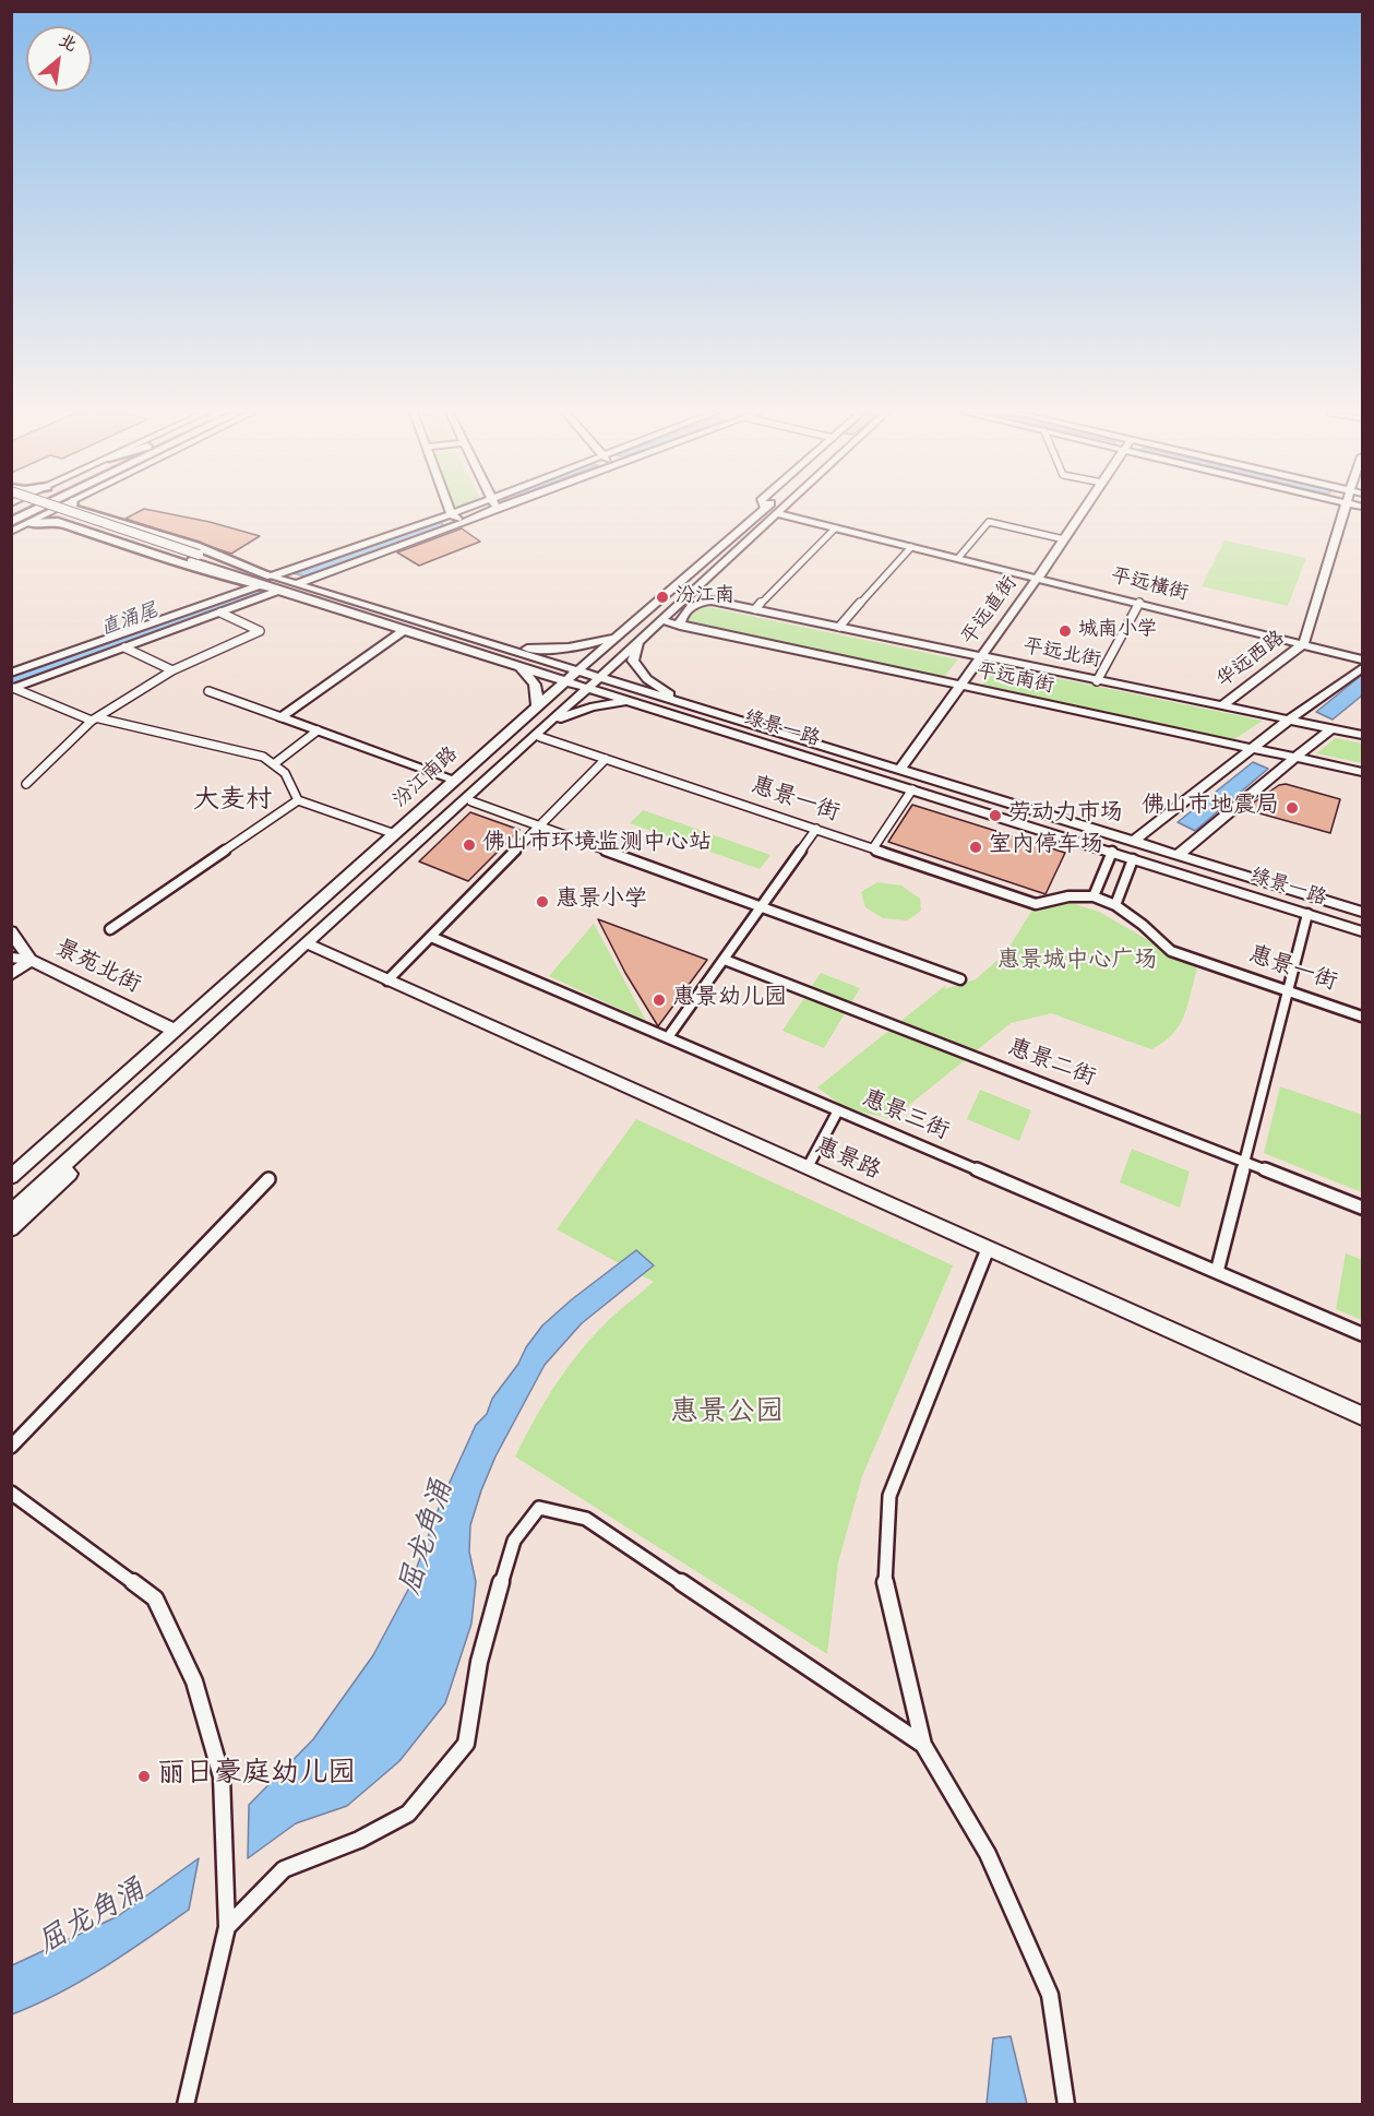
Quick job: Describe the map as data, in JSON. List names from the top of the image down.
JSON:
{
  "streets": {
    "street": [
      "平远横街",
      "平远直街",
      "平远北街",
      "华远西路",
      "平远南街",
      "绿景一路",
      "汾江南路",
      "惠景一街",
      "景苑北街",
      "惠景二街",
      "惠景三街",
      "惠景路"
    ]
  },
  "crossings": [
    ["平远横街", "平远直街"],
    ["平远横街", "华远西路"],
    ["平远横街", "汾江南路"],
    ["平远直街", "平远北街"],
    ["平远直街", "平远南街"],
    ["平远直街", "绿景一路"],
    ["平远北街", "华远西路"],
    ["平远南街", "汾江南路"],
    ["绿景一路", "汾江南路"],
    ["汾江南路", "惠景一街"],
    ["汾江南路", "景苑北街"]
  ],
  "districts": ["大麦村"],
  "water": ["直涌尾", "屈龙角涌"],
  "parks": ["惠景城中心广场", "惠景公园"],
  "places": [
    "汾江南",
    "城南小学",
    "佛山市地震局",
    "劳动力市场",
    "佛山市环境监测中心站",
    "室内停车场",
    "惠景小学",
    "惠景幼儿园",
    "丽日豪庭幼儿园"
  ],
  "north": "top right"
}
